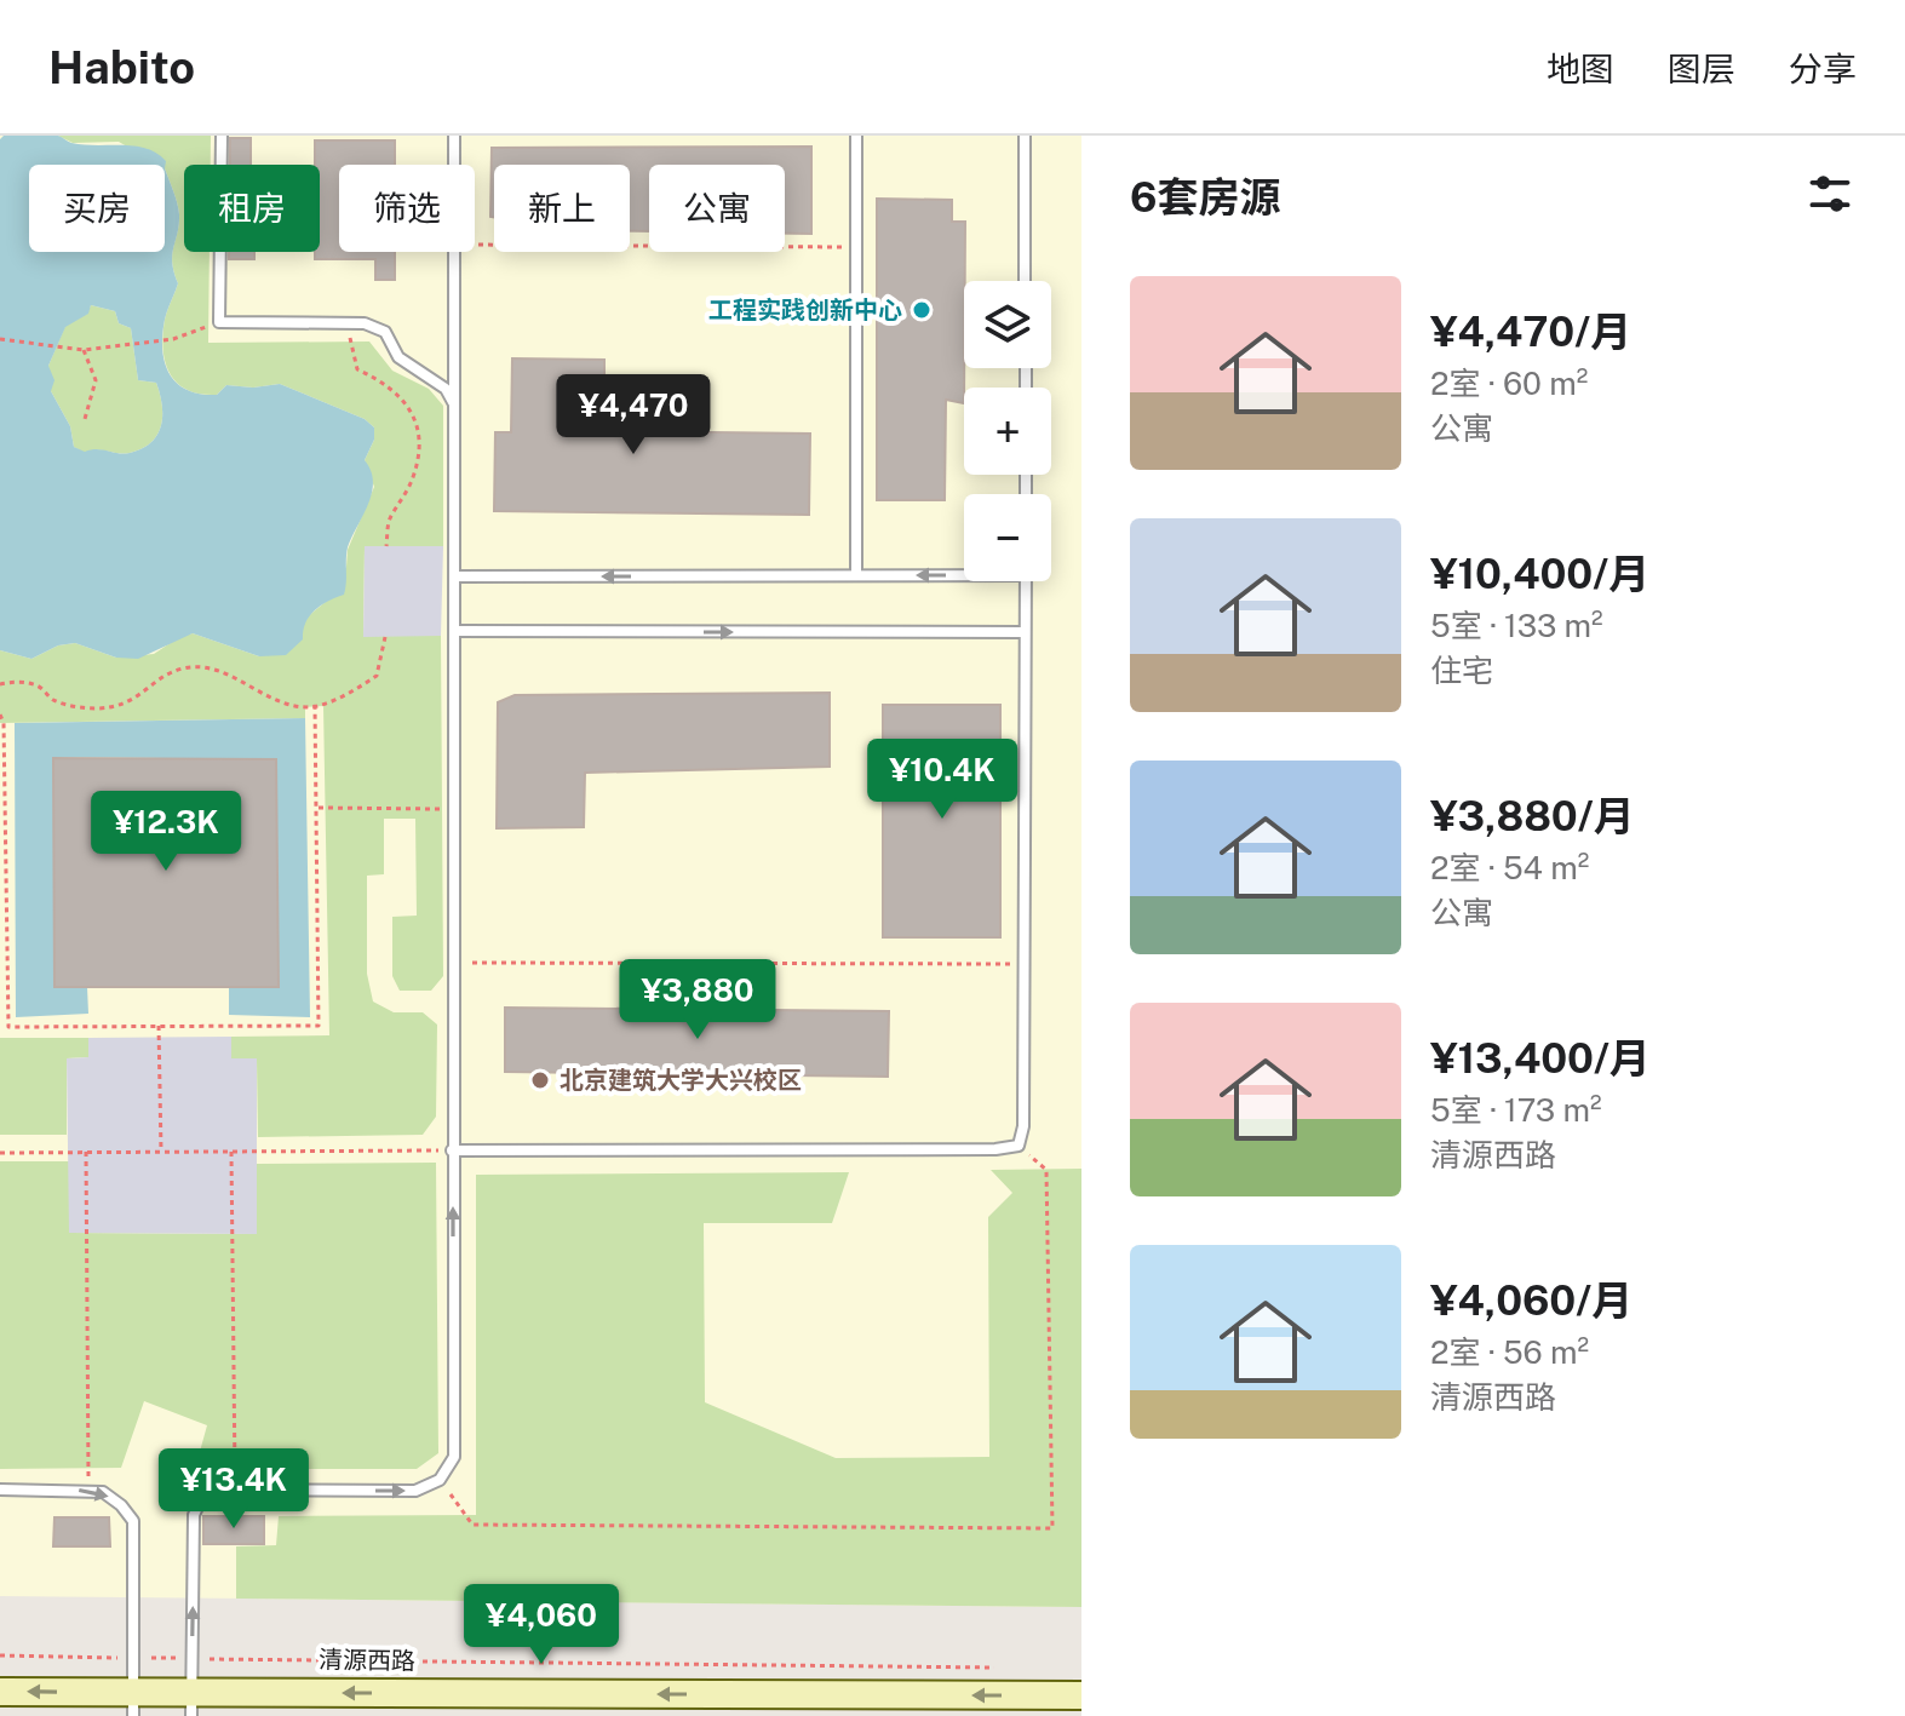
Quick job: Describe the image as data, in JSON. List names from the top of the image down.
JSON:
{
  "streets": {
    "main road": ["清源西路"]
  },
  "places": ["工程实践创新中心", "北京建筑大学大兴校区"],
  "page": {
    "header": "Habito",
    "nav": ["地图", "图层", "分享"],
    "heading": "6套房源",
    "chip": [
      "买房",
      "租房",
      "筛选",
      "新上",
      "公寓"
    ],
    "list": [
      {
        "name": "¥4,470/月",
        "note": "2室 · 60 m² · 公寓"
      },
      {
        "name": "¥10,400/月",
        "note": "5室 · 133 m² · 住宅"
      },
      {
        "name": "¥3,880/月",
        "note": "2室 · 54 m² · 公寓"
      },
      {
        "name": "¥13,400/月",
        "note": "5室 · 173 m² · 清源西路"
      },
      {
        "name": "¥4,060/月",
        "note": "2室 · 56 m² · 清源西路"
      }
    ],
    "map_buttons": ["+", "−"],
    "price": [
      "¥4,470",
      "¥10.4K",
      "¥12.3K",
      "¥3,880",
      "¥13.4K",
      "¥4,060"
    ]
  }
}
